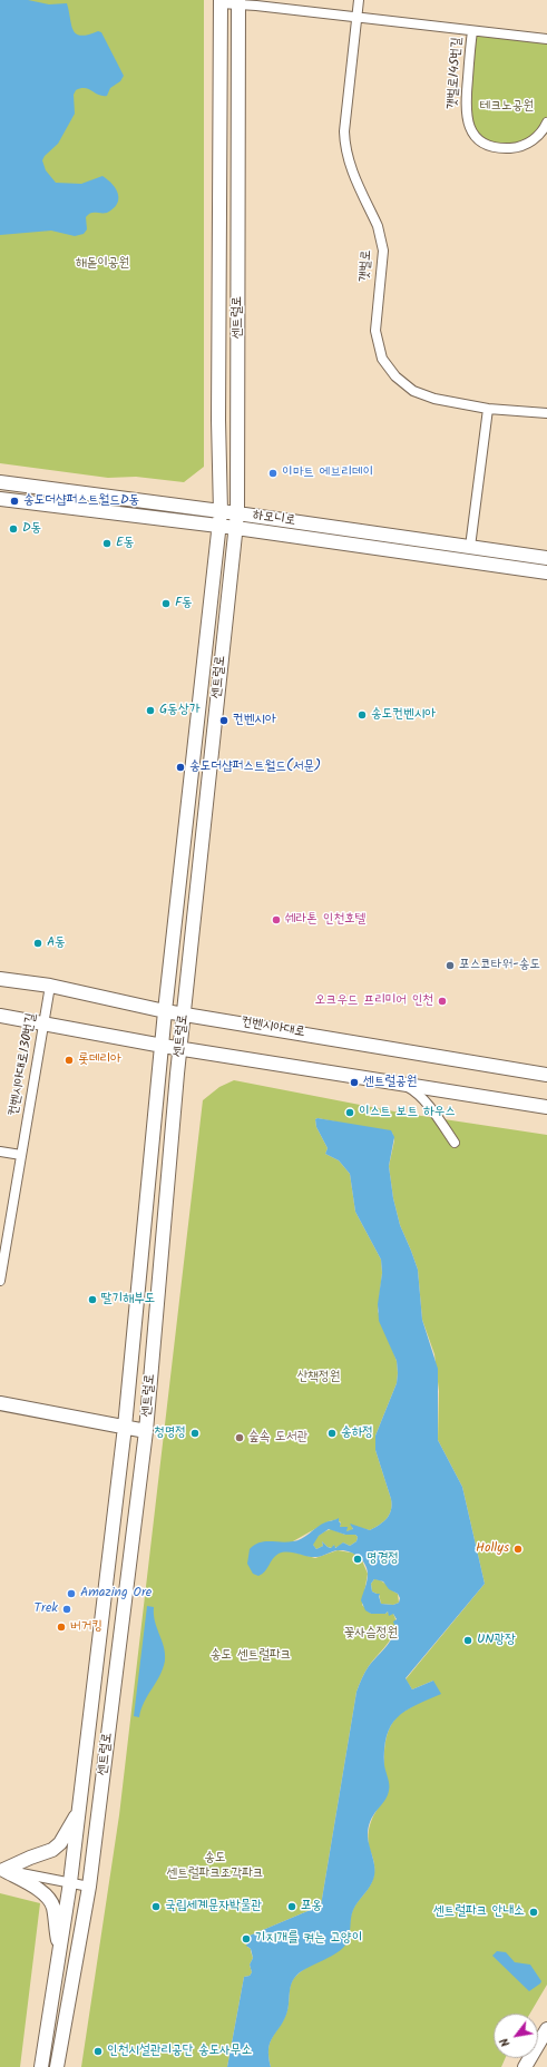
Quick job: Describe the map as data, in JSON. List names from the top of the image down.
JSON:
{
  "streets": {
    "main road": ["센트럴로", "하모니로", "컨벤시아대로"],
    "street": ["갯벌로145번길", "갯벌로", "컨벤시아대로130번길"]
  },
  "crossings": [
    ["갯벌로145번길", "갯벌로"],
    ["갯벌로145번길", "센트럴로"],
    ["센트럴로", "하모니로"],
    ["센트럴로", "컨벤시아대로"],
    ["컨벤시아대로", "컨벤시아대로130번길"]
  ],
  "parks": [
    "테크노공원",
    "해돋이공원",
    "산책정원",
    "꽃사슴정원",
    "송도 센트럴파크",
    "송도 센트럴파크조각파크"
  ],
  "places": [
    "이마트 에브리데이",
    "송도더샵퍼스트월드D동",
    "D동",
    "E동",
    "F동",
    "G동상가",
    "송도컨벤시아",
    "컨벤시아",
    "송도더샵퍼스트월드(서문)",
    "쉐라톤 인천호텔",
    "A동",
    "포스코타워-송도",
    "오크우드 프리미어 인천",
    "롯데리아",
    "센트럴공원",
    "이스트 보트 하우스",
    "딸기해부도",
    "청명정",
    "송하정",
    "숲속 도서관",
    "Hollys",
    "명경정",
    "Amazing Ore",
    "Trek",
    "버거킹",
    "UN광장",
    "국립세계문자박물관",
    "포옹",
    "센트럴파크 안내소",
    "기지개를 켜는 고양이",
    "인천시설관리공단 송도사무소"
  ],
  "north": "bottom left"
}
